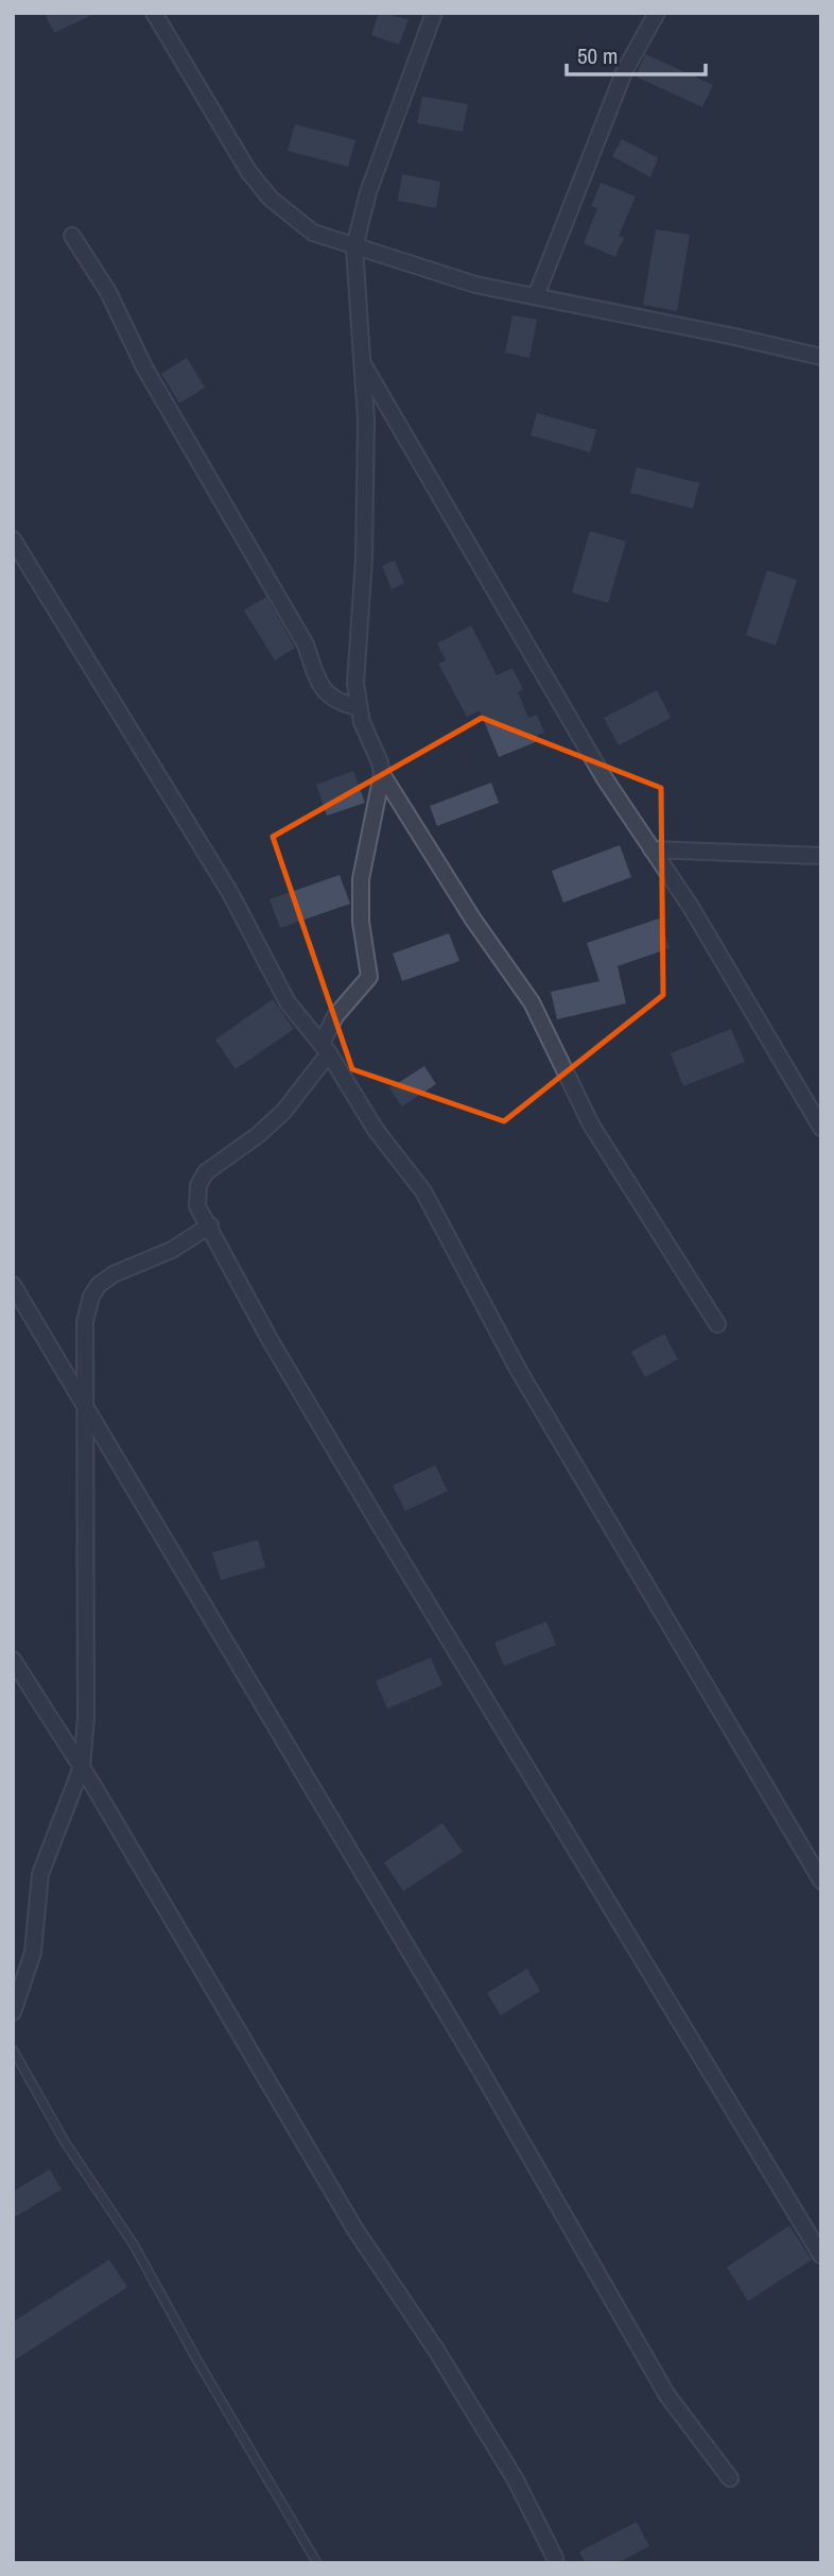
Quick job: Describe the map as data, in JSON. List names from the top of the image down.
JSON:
{
  "scale_bar": "50 m"
}
